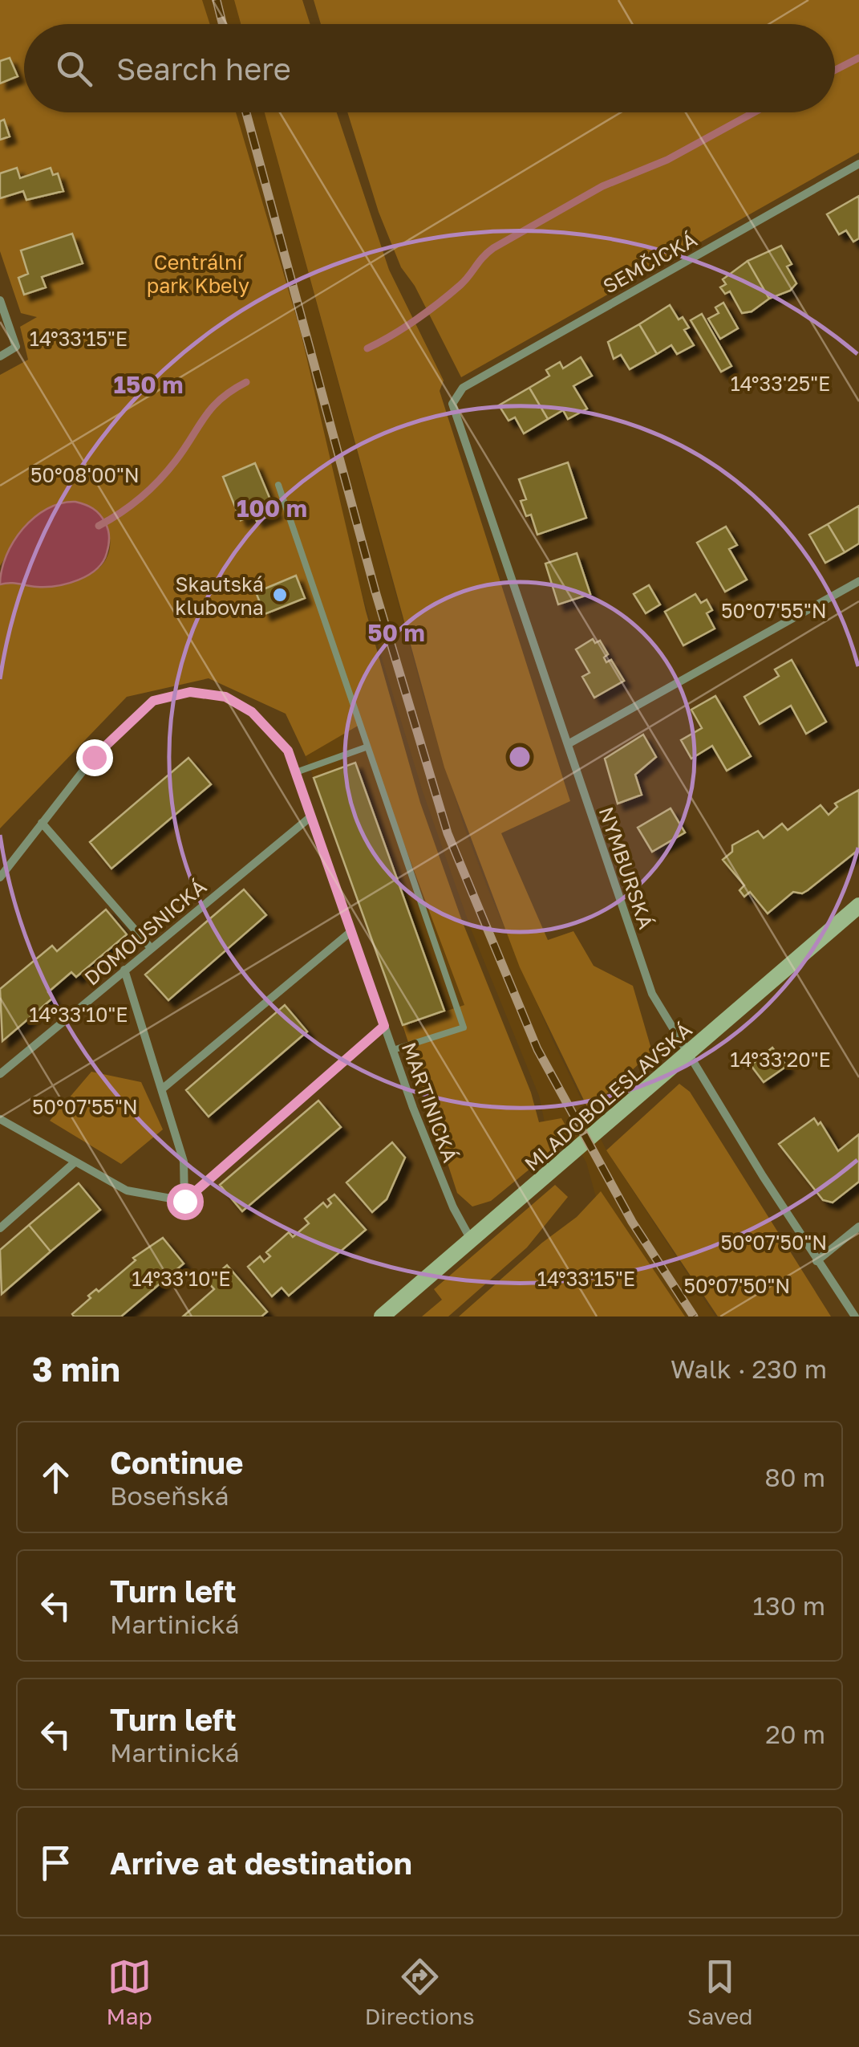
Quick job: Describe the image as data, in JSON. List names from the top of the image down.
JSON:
{
  "streets": {
    "main road": ["MLADOBOLESLAVSKÁ"],
    "street": [
      "SEMČICKÁ",
      "NYMBURSKÁ",
      "DOMOUSNICKÁ",
      "MARTINICKÁ"
    ]
  },
  "crossings": [
    ["SEMČICKÁ", "NYMBURSKÁ"],
    ["NYMBURSKÁ", "MLADOBOLESLAVSKÁ"],
    ["DOMOUSNICKÁ", "MARTINICKÁ"],
    ["MLADOBOLESLAVSKÁ", "MARTINICKÁ"]
  ],
  "parks": ["Centrální park Kbely"],
  "places": ["Skautská klubovna"],
  "page": {
    "search": "Search here",
    "heading": ["3 min", "Walk · 230 m"],
    "list": [
      ["Continue", "Boseňská", "80 m"],
      ["Turn left", "Martinická", "130 m"],
      ["Turn left", "Martinická", "20 m"],
      "Arrive at destination"
    ],
    "nav": ["Map", "Directions", "Saved"]
  },
  "coordinates": [
    "14°33'15\"E",
    "14°33'25\"E",
    "50°08'00\"N",
    "50°07'55\"N",
    "14°33'10\"E",
    "14°33'20\"E",
    "50°07'50\"N"
  ],
  "rings": ["150 m", "100 m", "50 m"]
}
